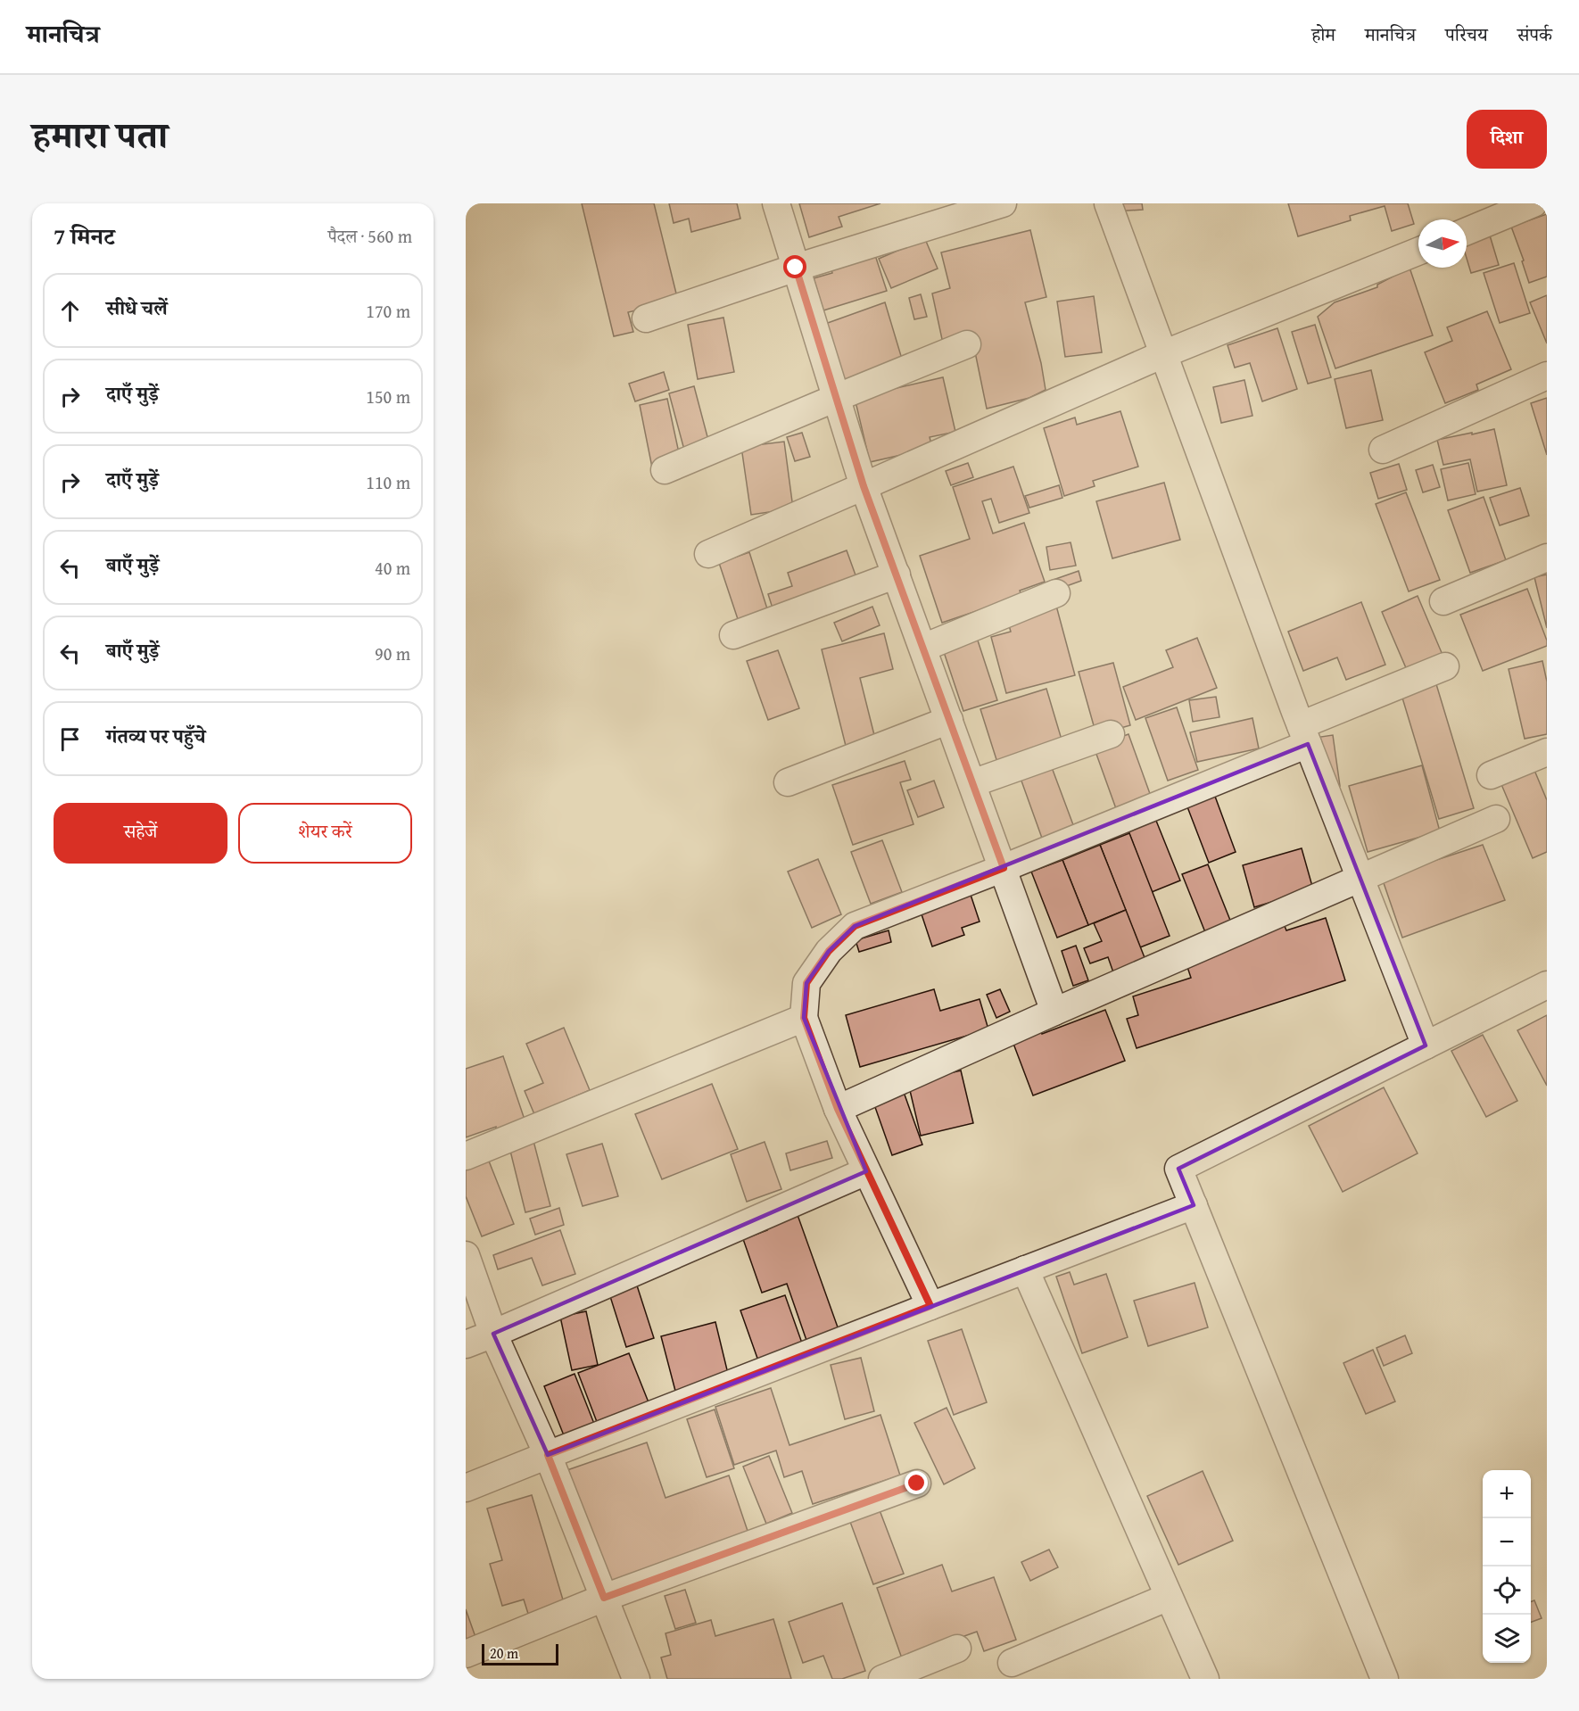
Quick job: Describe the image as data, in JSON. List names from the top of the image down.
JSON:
{
  "scale_bar": "20 m",
  "north": "right",
  "page": {
    "header": "मानचित्र",
    "nav": [
      "होम",
      "मानचित्र",
      "परिचय",
      "संपर्क"
    ],
    "title": "हमारा पता",
    "buttons": [
      "दिशा",
      ["सहेजें", "शेयर करें"]
    ],
    "heading": ["7 मिनट", "पैदल · 560 m"],
    "list": [
      ["सीधे चलें", "170 m"],
      ["दाएँ मुड़ें", "150 m"],
      ["दाएँ मुड़ें", "110 m"],
      ["बाएँ मुड़ें", "40 m"],
      ["बाएँ मुड़ें", "90 m"],
      "गंतव्य पर पहुँचे"
    ],
    "map_buttons": ["+", "−"],
    "scale": "20 m"
  }
}
